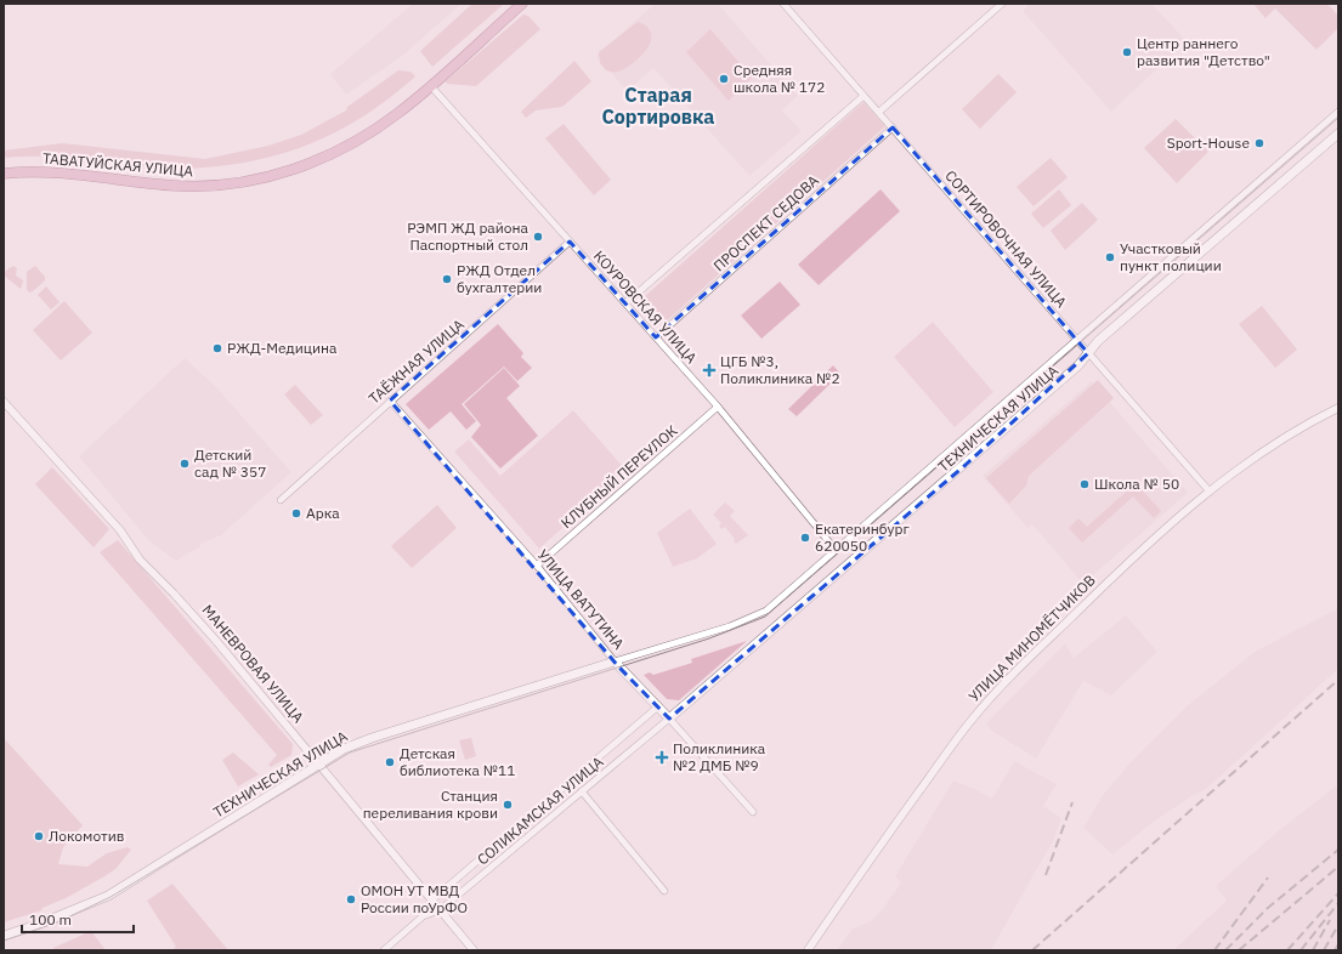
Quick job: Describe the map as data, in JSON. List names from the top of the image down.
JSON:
{
  "streets": {
    "main road": ["ТАВАТУЙСКАЯ УЛИЦА", "ТЕХНИЧЕСКАЯ УЛИЦА", "УЛИЦА ВАТУТИНА"],
    "street": [
      "ПРОСПЕКТ СЕДОВА",
      "СОРТИРОВОЧНАЯ УЛИЦА",
      "КОУРОВСКАЯ УЛИЦА",
      "ТАЁЖНАЯ УЛИЦА",
      "КЛУБНЫЙ ПЕРЕУЛОК",
      "УЛИЦА МИНОМЁТЧИКОВ",
      "МАНЕВРОВАЯ УЛИЦА",
      "СОЛИКАМСКАЯ УЛИЦА"
    ]
  },
  "crossings": [
    ["ТАВАТУЙСКАЯ УЛИЦА", "КОУРОВСКАЯ УЛИЦА"],
    ["ПРОСПЕКТ СЕДОВА", "СОРТИРОВОЧНАЯ УЛИЦА"],
    ["ПРОСПЕКТ СЕДОВА", "КОУРОВСКАЯ УЛИЦА"],
    ["СОРТИРОВОЧНАЯ УЛИЦА", "ТЕХНИЧЕСКАЯ УЛИЦА"],
    ["СОРТИРОВОЧНАЯ УЛИЦА", "УЛИЦА МИНОМЁТЧИКОВ"],
    ["КОУРОВСКАЯ УЛИЦА", "ТАЁЖНАЯ УЛИЦА"],
    ["КОУРОВСКАЯ УЛИЦА", "КЛУБНЫЙ ПЕРЕУЛОК"],
    ["ТАЁЖНАЯ УЛИЦА", "УЛИЦА ВАТУТИНА"],
    ["ТЕХНИЧЕСКАЯ УЛИЦА", "УЛИЦА ВАТУТИНА"],
    ["ТЕХНИЧЕСКАЯ УЛИЦА", "МАНЕВРОВАЯ УЛИЦА"],
    ["ТЕХНИЧЕСКАЯ УЛИЦА", "СОЛИКАМСКАЯ УЛИЦА"],
    ["КЛУБНЫЙ ПЕРЕУЛОК", "УЛИЦА ВАТУТИНА"],
    ["УЛИЦА ВАТУТИНА", "СОЛИКАМСКАЯ УЛИЦА"],
    ["МАНЕВРОВАЯ УЛИЦА", "СОЛИКАМСКАЯ УЛИЦА"]
  ],
  "districts": ["Старая Сортировка"],
  "places": {
    "other": [
      "Центр раннего развития \"Детство\"",
      "Средняя школа № 172",
      "Sport-House",
      "РЭМП ЖД района Паспортный стол",
      "Участковый пункт полиции",
      "РЖД Отдел бухгалтерии",
      "РЖД-Медицина",
      "Детский сад № 357",
      "Школа № 50",
      "Арка",
      "Екатеринбург 620050",
      "Детская библиотека №11",
      "Станция переливания крови",
      "Локомотив",
      "ОМОН УТ МВД России поУрФО"
    ],
    "health": ["ЦГБ №3, Поликлиника №2", "Поликлиника №2 ДМБ №9"]
  },
  "scale_bar": "100 m"
}
